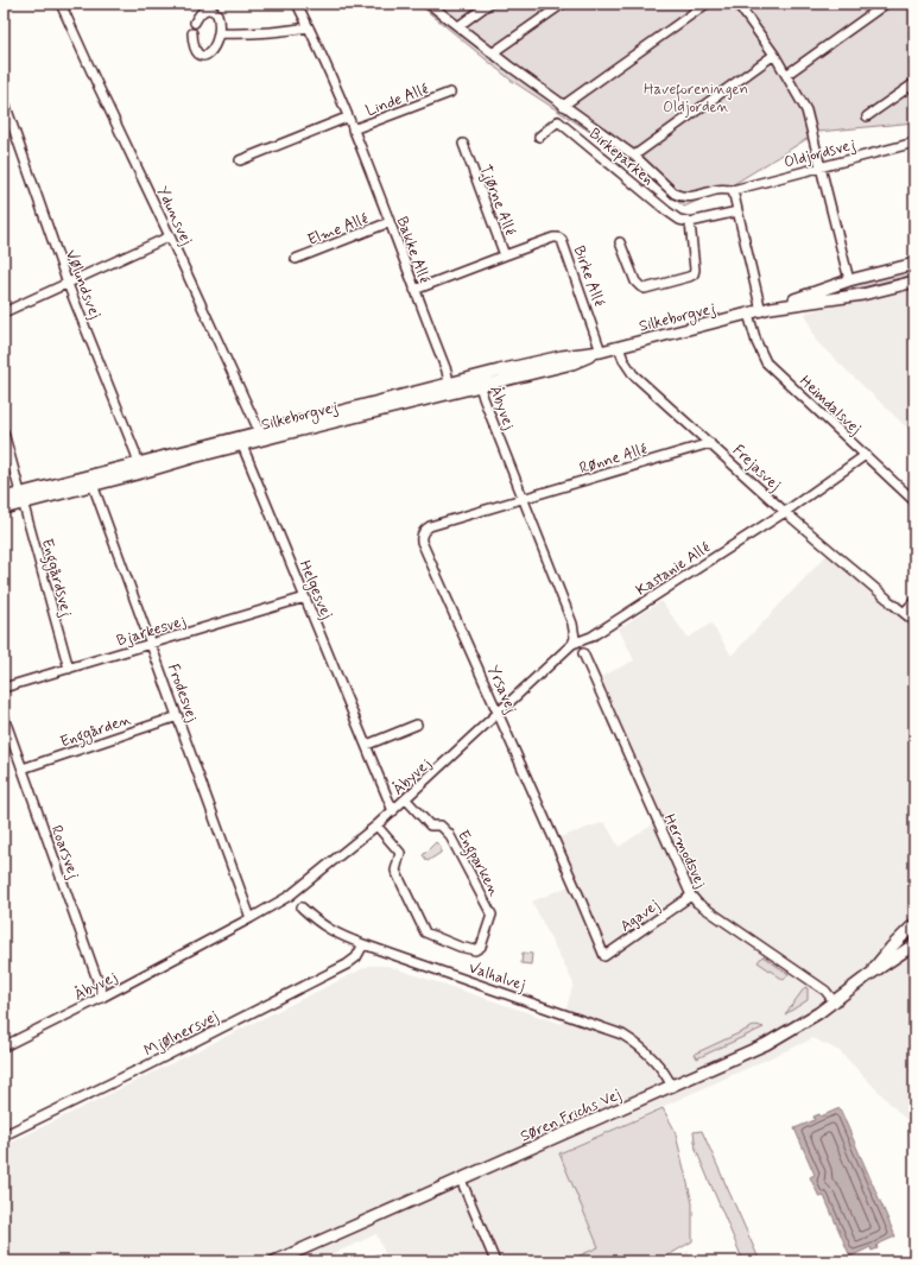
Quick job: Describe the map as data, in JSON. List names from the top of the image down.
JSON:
{
  "streets": {
    "street": [
      "Linde Allé",
      "Oldjordsvej",
      "Birkeparken",
      "Tjørne Allé",
      "Ydunsvej",
      "Elme Allé",
      "Bakke Allé",
      "Birke Allé",
      "Vølundsvej",
      "Silkeborgvej",
      "Heimdalsvej",
      "Åbyvej",
      "Rønne Allé",
      "Frejasvej",
      "Kastanie Allé",
      "Enggårdsvej",
      "Helgesvej",
      "Bjarkesvej",
      "Yrsavej",
      "Frodesvej",
      "Enggården",
      "Hermodsvej",
      "Roarsvej",
      "Engparken",
      "Agavej",
      "Valhalvej",
      "Mjølnersvej",
      "Søren Frichs Vej"
    ]
  },
  "crossings": [
    ["Linde Allé", "Bakke Allé"],
    ["Tjørne Allé", "Bakke Allé"],
    ["Tjørne Allé", "Birke Allé"],
    ["Ydunsvej", "Silkeborgvej"],
    ["Elme Allé", "Bakke Allé"],
    ["Bakke Allé", "Silkeborgvej"],
    ["Birke Allé", "Silkeborgvej"],
    ["Vølundsvej", "Silkeborgvej"],
    ["Silkeborgvej", "Heimdalsvej"],
    ["Silkeborgvej", "Åbyvej"],
    ["Silkeborgvej", "Frejasvej"],
    ["Silkeborgvej", "Enggårdsvej"],
    ["Silkeborgvej", "Helgesvej"],
    ["Silkeborgvej", "Frodesvej"],
    ["Heimdalsvej", "Kastanie Allé"],
    ["Åbyvej", "Rønne Allé"],
    ["Åbyvej", "Kastanie Allé"],
    ["Åbyvej", "Helgesvej"],
    ["Åbyvej", "Yrsavej"],
    ["Åbyvej", "Frodesvej"],
    ["Åbyvej", "Roarsvej"],
    ["Åbyvej", "Engparken"],
    ["Rønne Allé", "Frejasvej"],
    ["Rønne Allé", "Yrsavej"],
    ["Frejasvej", "Kastanie Allé"],
    ["Enggårdsvej", "Bjarkesvej"],
    ["Helgesvej", "Bjarkesvej"],
    ["Bjarkesvej", "Frodesvej"],
    ["Yrsavej", "Agavej"],
    ["Frodesvej", "Enggården"],
    ["Enggården", "Roarsvej"],
    ["Hermodsvej", "Agavej"],
    ["Hermodsvej", "Søren Frichs Vej"],
    ["Valhalvej", "Mjølnersvej"],
    ["Valhalvej", "Søren Frichs Vej"]
  ],
  "parks": ["Haveforeningen Oldjorden"]
}
